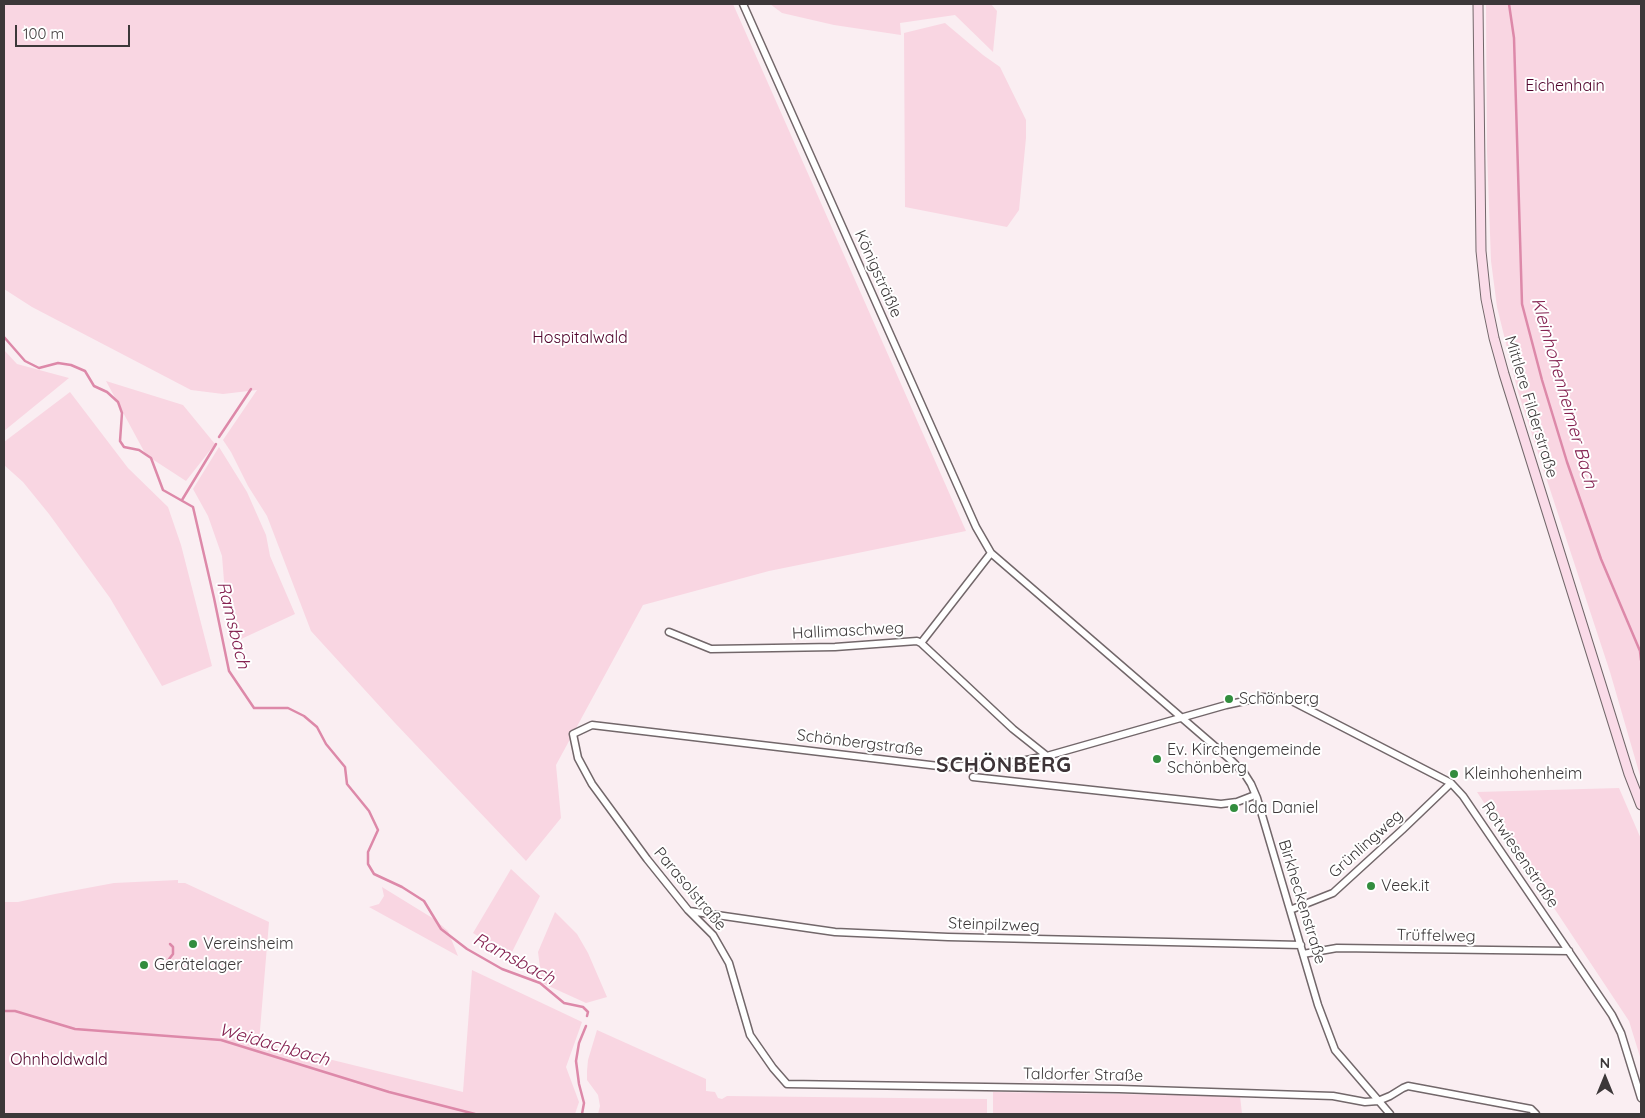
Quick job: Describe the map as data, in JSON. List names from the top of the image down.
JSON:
{
  "streets": {
    "main road": ["Mittlere Filderstraße"],
    "street": [
      "Königsträßle",
      "Hallimaschweg",
      "Schönbergstraße",
      "Grünlingweg",
      "Rotwiesenstraße",
      "Parasolstraße",
      "Birkheckenstraße",
      "Steinpilzweg",
      "Trüffelweg",
      "Taldorfer Straße"
    ]
  },
  "crossings": [
    ["Königsträßle", "Birkheckenstraße"],
    ["Hallimaschweg", "Schönbergstraße"],
    ["Schönbergstraße", "Rotwiesenstraße"],
    ["Schönbergstraße", "Parasolstraße"],
    ["Schönbergstraße", "Birkheckenstraße"],
    ["Grünlingweg", "Rotwiesenstraße"],
    ["Grünlingweg", "Birkheckenstraße"],
    ["Rotwiesenstraße", "Birkheckenstraße"],
    ["Rotwiesenstraße", "Trüffelweg"],
    ["Parasolstraße", "Steinpilzweg"],
    ["Parasolstraße", "Taldorfer Straße"],
    ["Birkheckenstraße", "Steinpilzweg"],
    ["Birkheckenstraße", "Trüffelweg"],
    ["Birkheckenstraße", "Taldorfer Straße"]
  ],
  "districts": ["SCHÖNBERG"],
  "water": ["Kleinhohenheimer Bach", "Ramsbach", "Weidachbach"],
  "parks": ["Eichenhain", "Hospitalwald", "Ohnholdwald"],
  "places": [
    "Schönberg",
    "Ev. Kirchengemeinde Schönberg",
    "Kleinhohenheim",
    "Ida Daniel",
    "Veek.it",
    "Vereinsheim",
    "Gerätelager"
  ],
  "scale_bar": "100 m",
  "north": "top"
}
